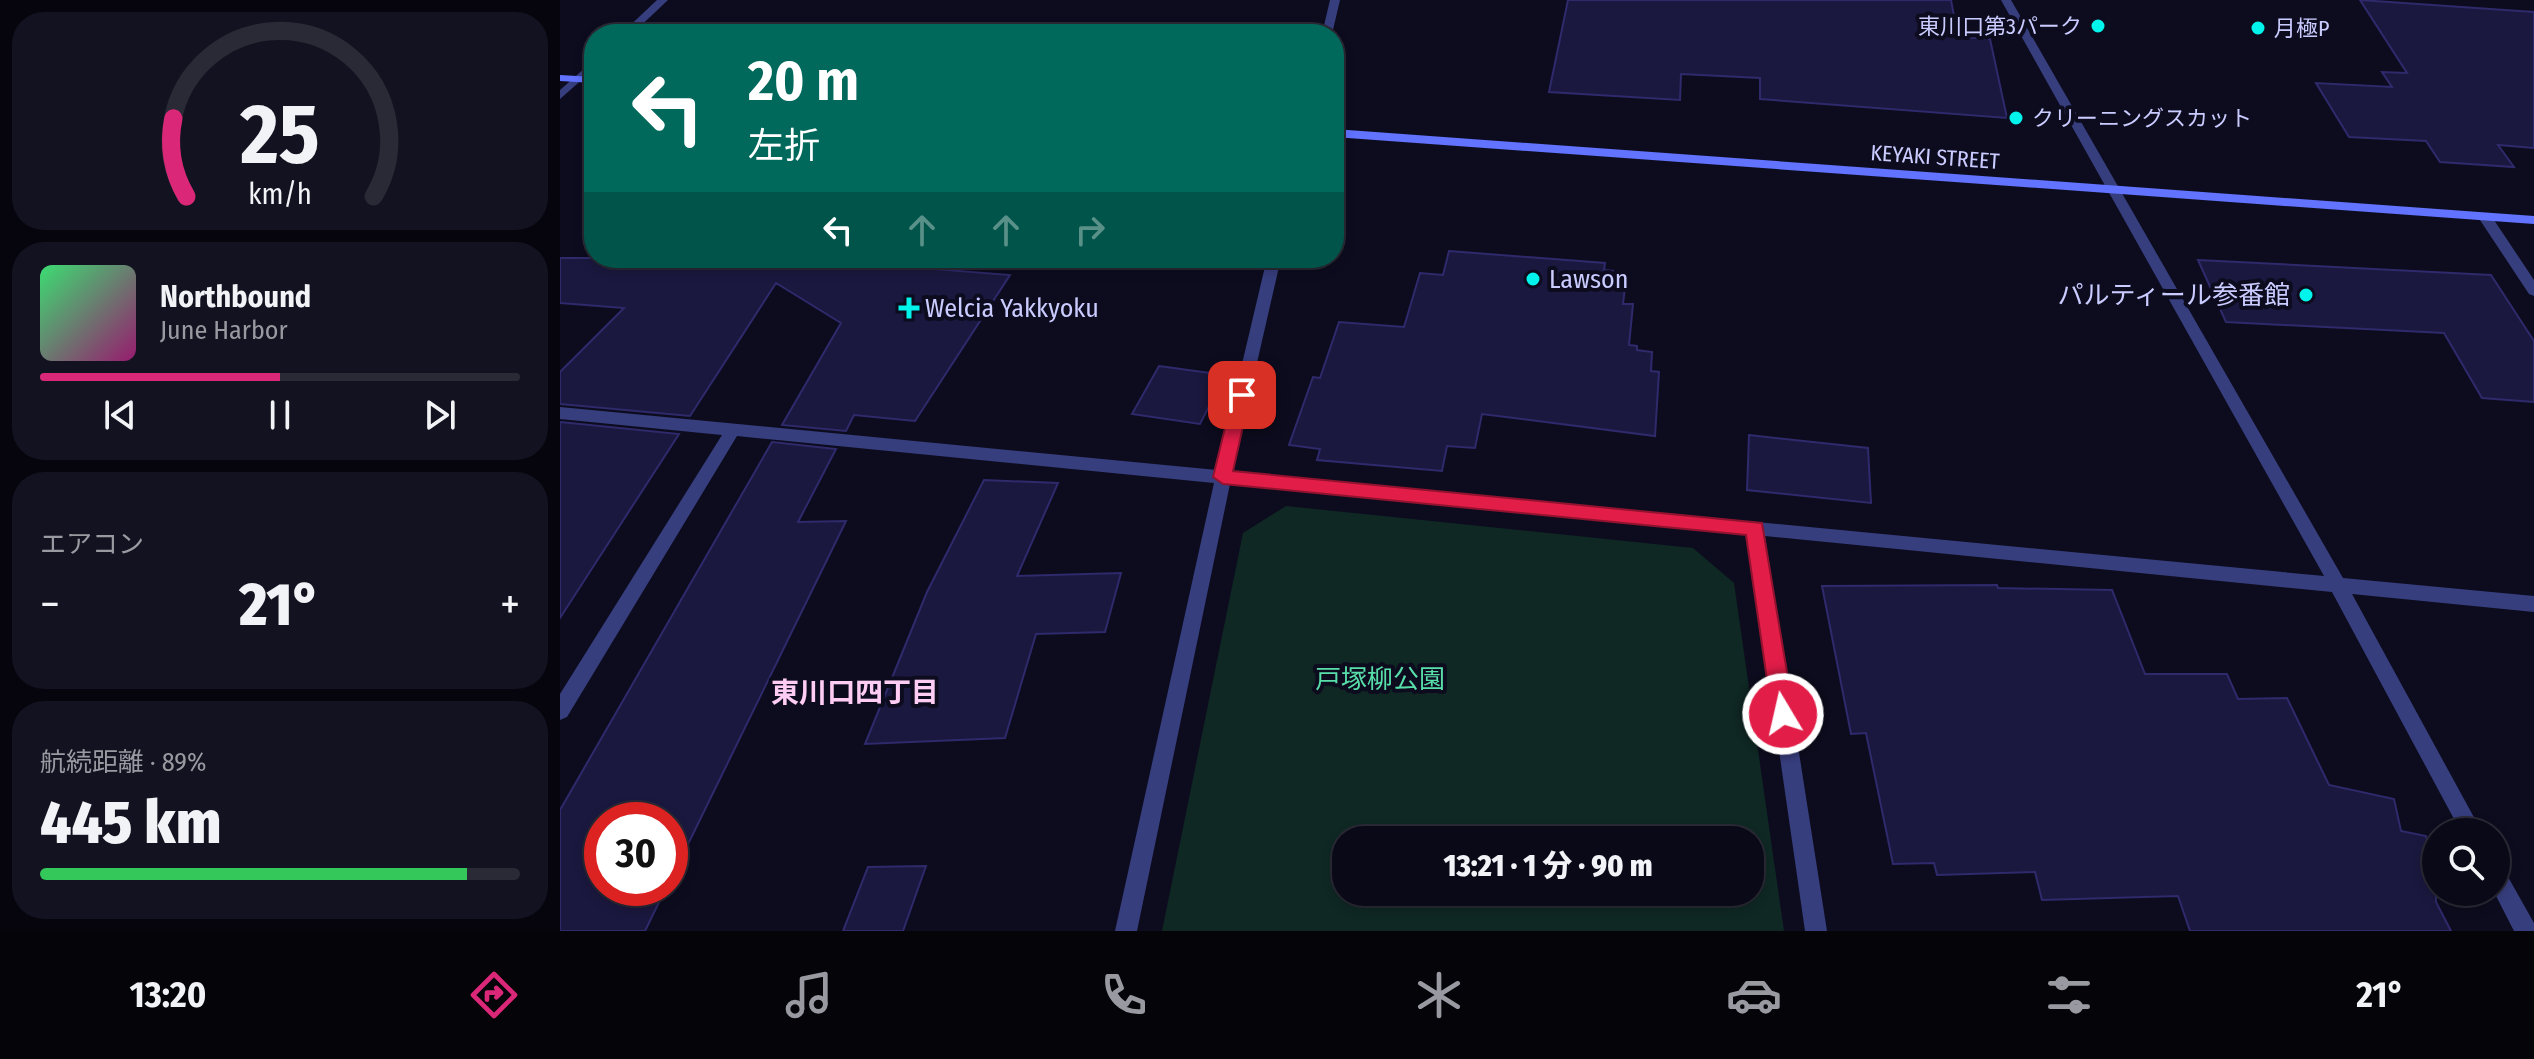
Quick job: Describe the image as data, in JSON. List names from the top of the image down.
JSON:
{
  "streets": {
    "street": ["KEYAKI STREET"]
  },
  "districts": ["東川口四丁目"],
  "parks": ["戸塚柳公園"],
  "places": {
    "other": [
      "東川口第3パーク",
      "月極P",
      "クリーニングスカット",
      "Lawson",
      "パルティール参番館"
    ],
    "health": ["Welcia Yakkyoku"]
  },
  "page": {
    "turn": ["20 m", "左折"],
    "song": ["Northbound", "June Harbor"],
    "tile": [
      "エアコン",
      ["航続距離 · 89%", "445 km"]
    ],
    "heat": ["−", "21°", "+"],
    "limit": "30",
    "trip": "13:21 · 1 分 · 90 m",
    "tabs": ["13:20", "21°"],
    "gauge": ["25", "km/h"]
  }
}
